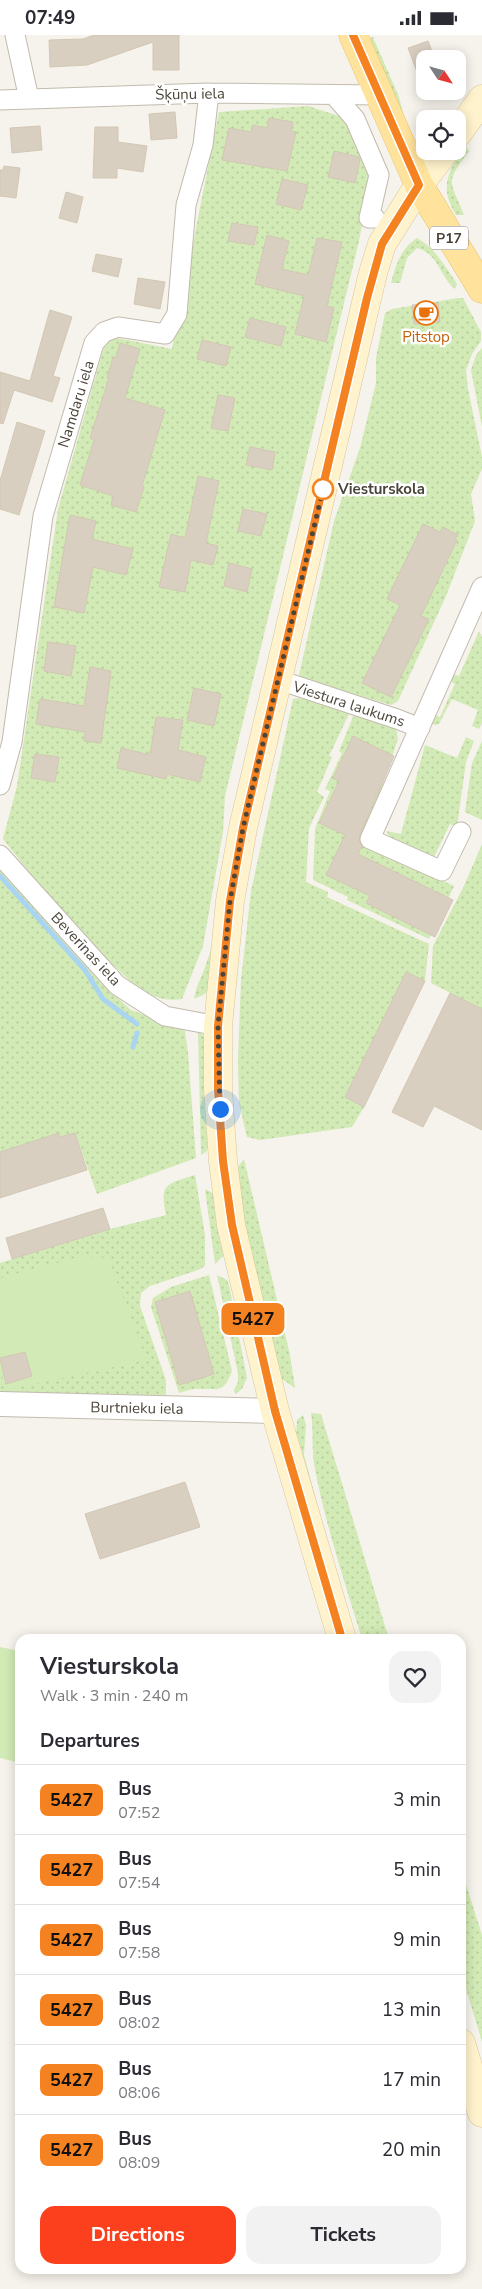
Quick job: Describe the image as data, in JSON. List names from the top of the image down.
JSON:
{
  "streets": {
    "main road": ["P17"],
    "street": [
      "Šķūņu iela",
      "Namdaru iela",
      "Viestura laukums",
      "Beverīnas iela",
      "Burtnieku iela"
    ]
  },
  "crossings": [
    ["Šķūņu iela", "P17"],
    ["Šķūņu iela", "Namdaru iela"]
  ],
  "places": {
    "cafe": ["Pitstop"],
    "other": ["Viesturskola"]
  },
  "lines": ["bus line 5427"],
  "north": "bottom right",
  "page": {
    "status": "07:49",
    "on_map": "5427",
    "heading": [
      ["Viesturskola", "Walk · 3 min · 240 m"],
      "Departures"
    ],
    "list": [
      {
        "mark": "5427",
        "name": "Bus",
        "note": "07:52",
        "value": "3 min"
      },
      {
        "mark": "5427",
        "name": "Bus",
        "note": "07:54",
        "value": "5 min"
      },
      {
        "mark": "5427",
        "name": "Bus",
        "note": "07:58",
        "value": "9 min"
      },
      {
        "mark": "5427",
        "name": "Bus",
        "note": "08:02",
        "value": "13 min"
      },
      {
        "mark": "5427",
        "name": "Bus",
        "note": "08:06",
        "value": "17 min"
      },
      {
        "mark": "5427",
        "name": "Bus",
        "note": "08:09",
        "value": "20 min"
      }
    ],
    "buttons": ["Directions", "Tickets"]
  }
}
